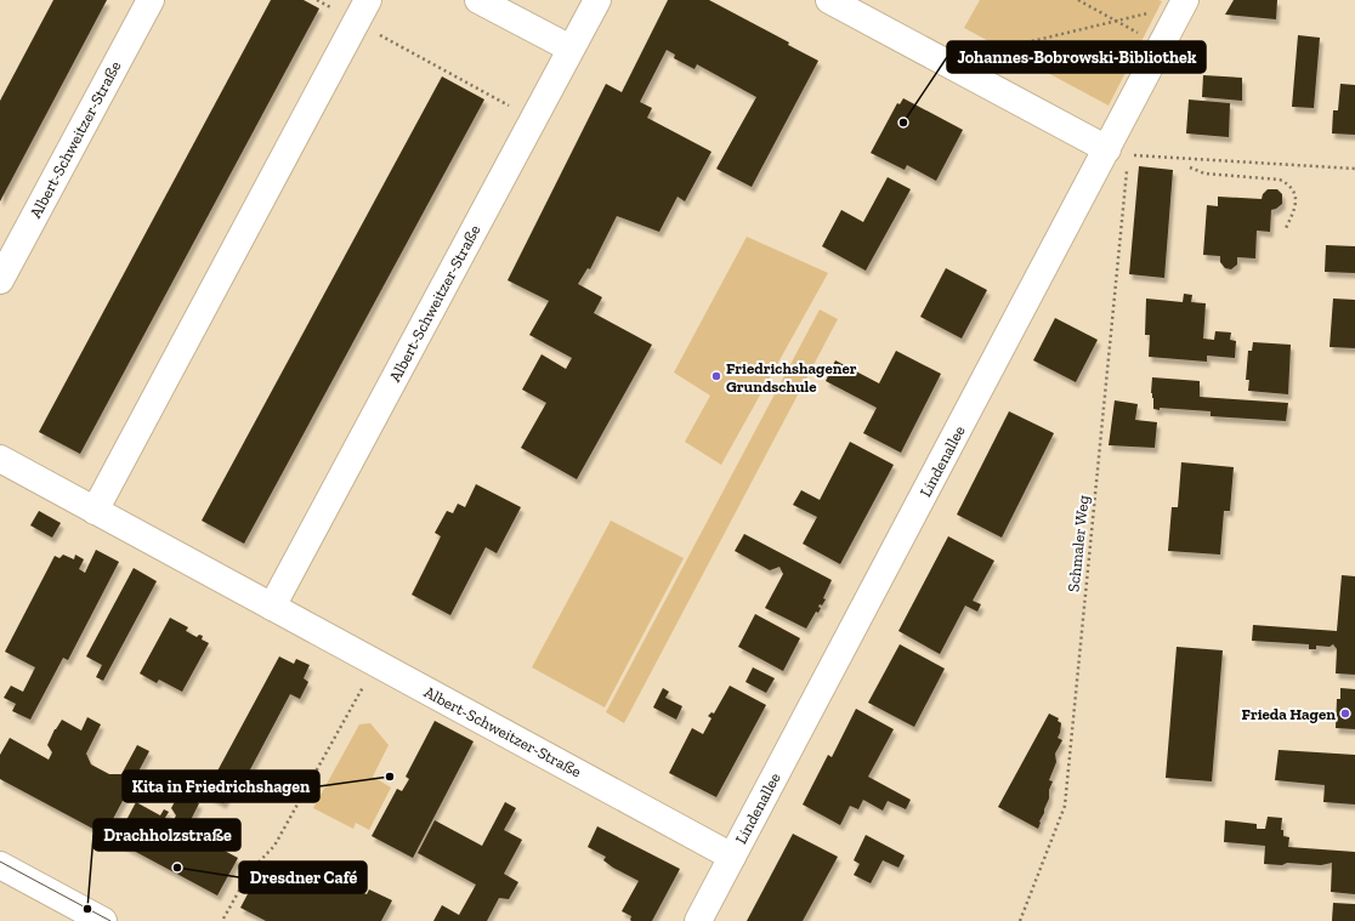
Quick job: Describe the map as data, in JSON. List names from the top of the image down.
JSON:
{
  "streets": {
    "street": ["Albert-Schweitzer-Straße", "Lindenallee"],
    "path": ["Schmaler Weg"]
  },
  "crossings": [
    ["Albert-Schweitzer-Straße", "Lindenallee"]
  ],
  "places": [
    "Johannes-Bobrowski-Bibliothek",
    "Friedrichshagener Grundschule",
    "Frieda Hagen",
    "Kita in Friedrichshagen",
    "Dresdner Café",
    "Drachholzstraße"
  ]
}
